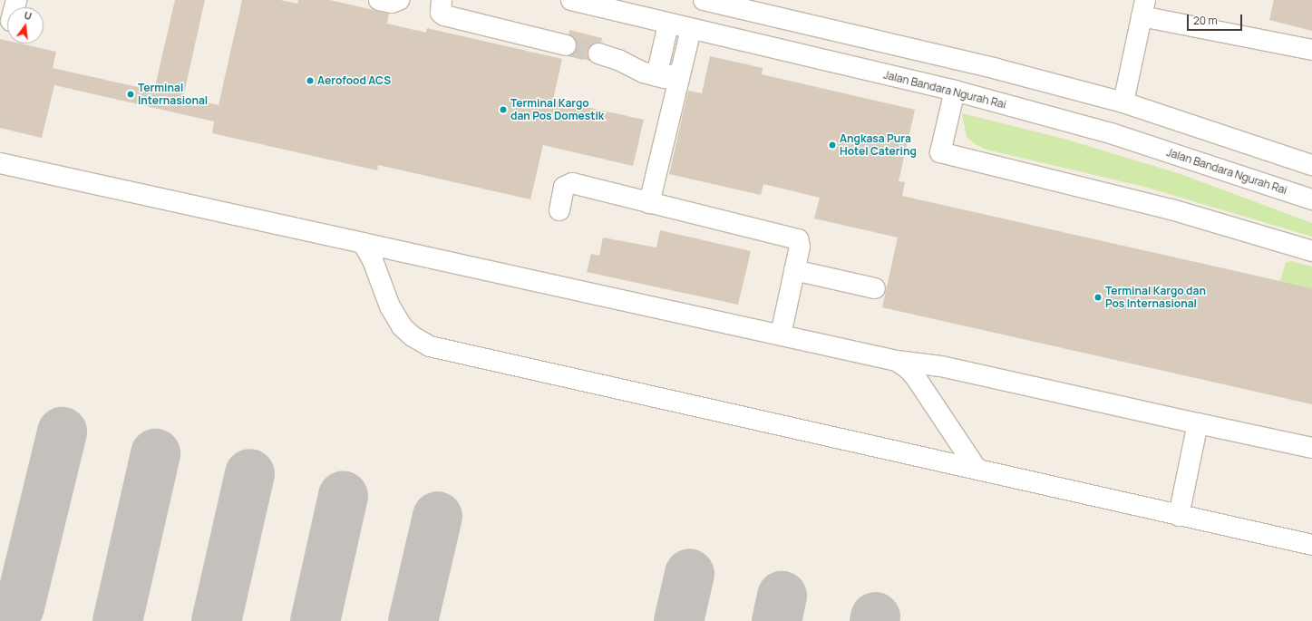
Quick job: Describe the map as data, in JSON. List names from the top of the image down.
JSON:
{
  "streets": {
    "street": ["Jalan Bandara Ngurah Rai"]
  },
  "places": [
    "Aerofood ACS",
    "Terminal Internasional",
    "Terminal Kargo dan Pos Domestik",
    "Angkasa Pura Hotel Catering",
    "Terminal Kargo dan Pos Internasional"
  ],
  "scale_bar": "20 m",
  "north": "top"
}
